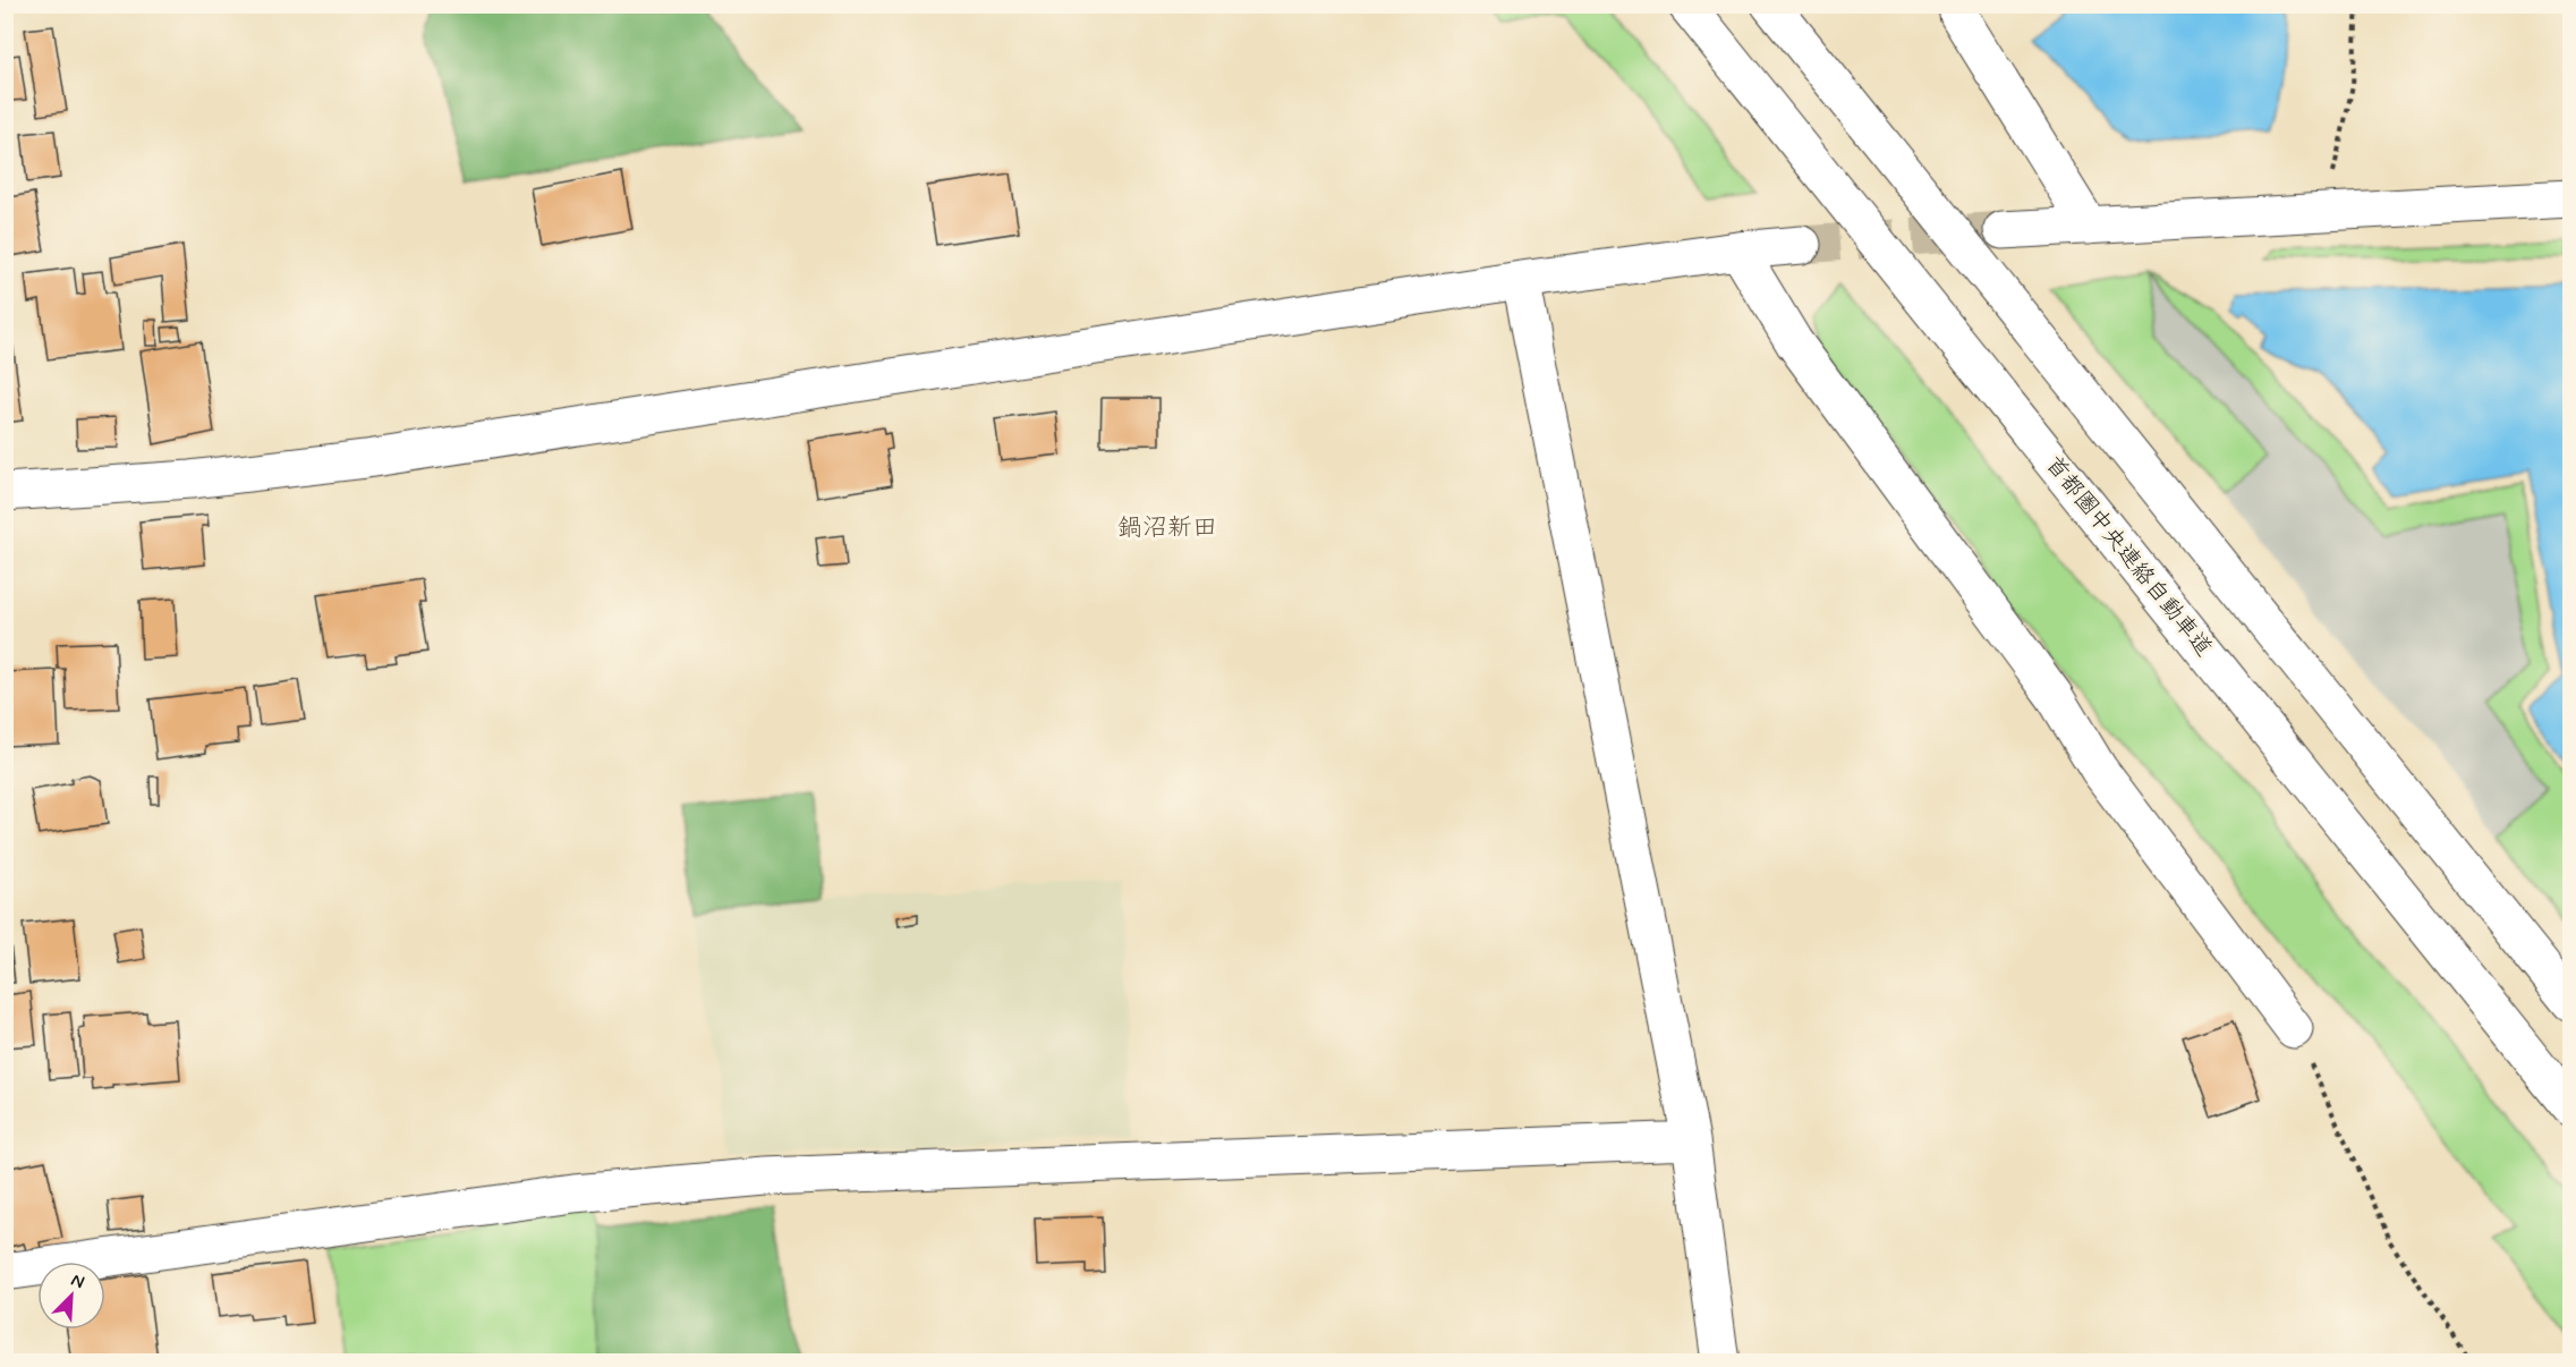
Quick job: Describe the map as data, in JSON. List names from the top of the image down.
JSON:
{
  "streets": {
    "main road": ["首都圏中央連絡自動車道"]
  },
  "districts": ["鍋沼新田"],
  "north": "top right"
}
